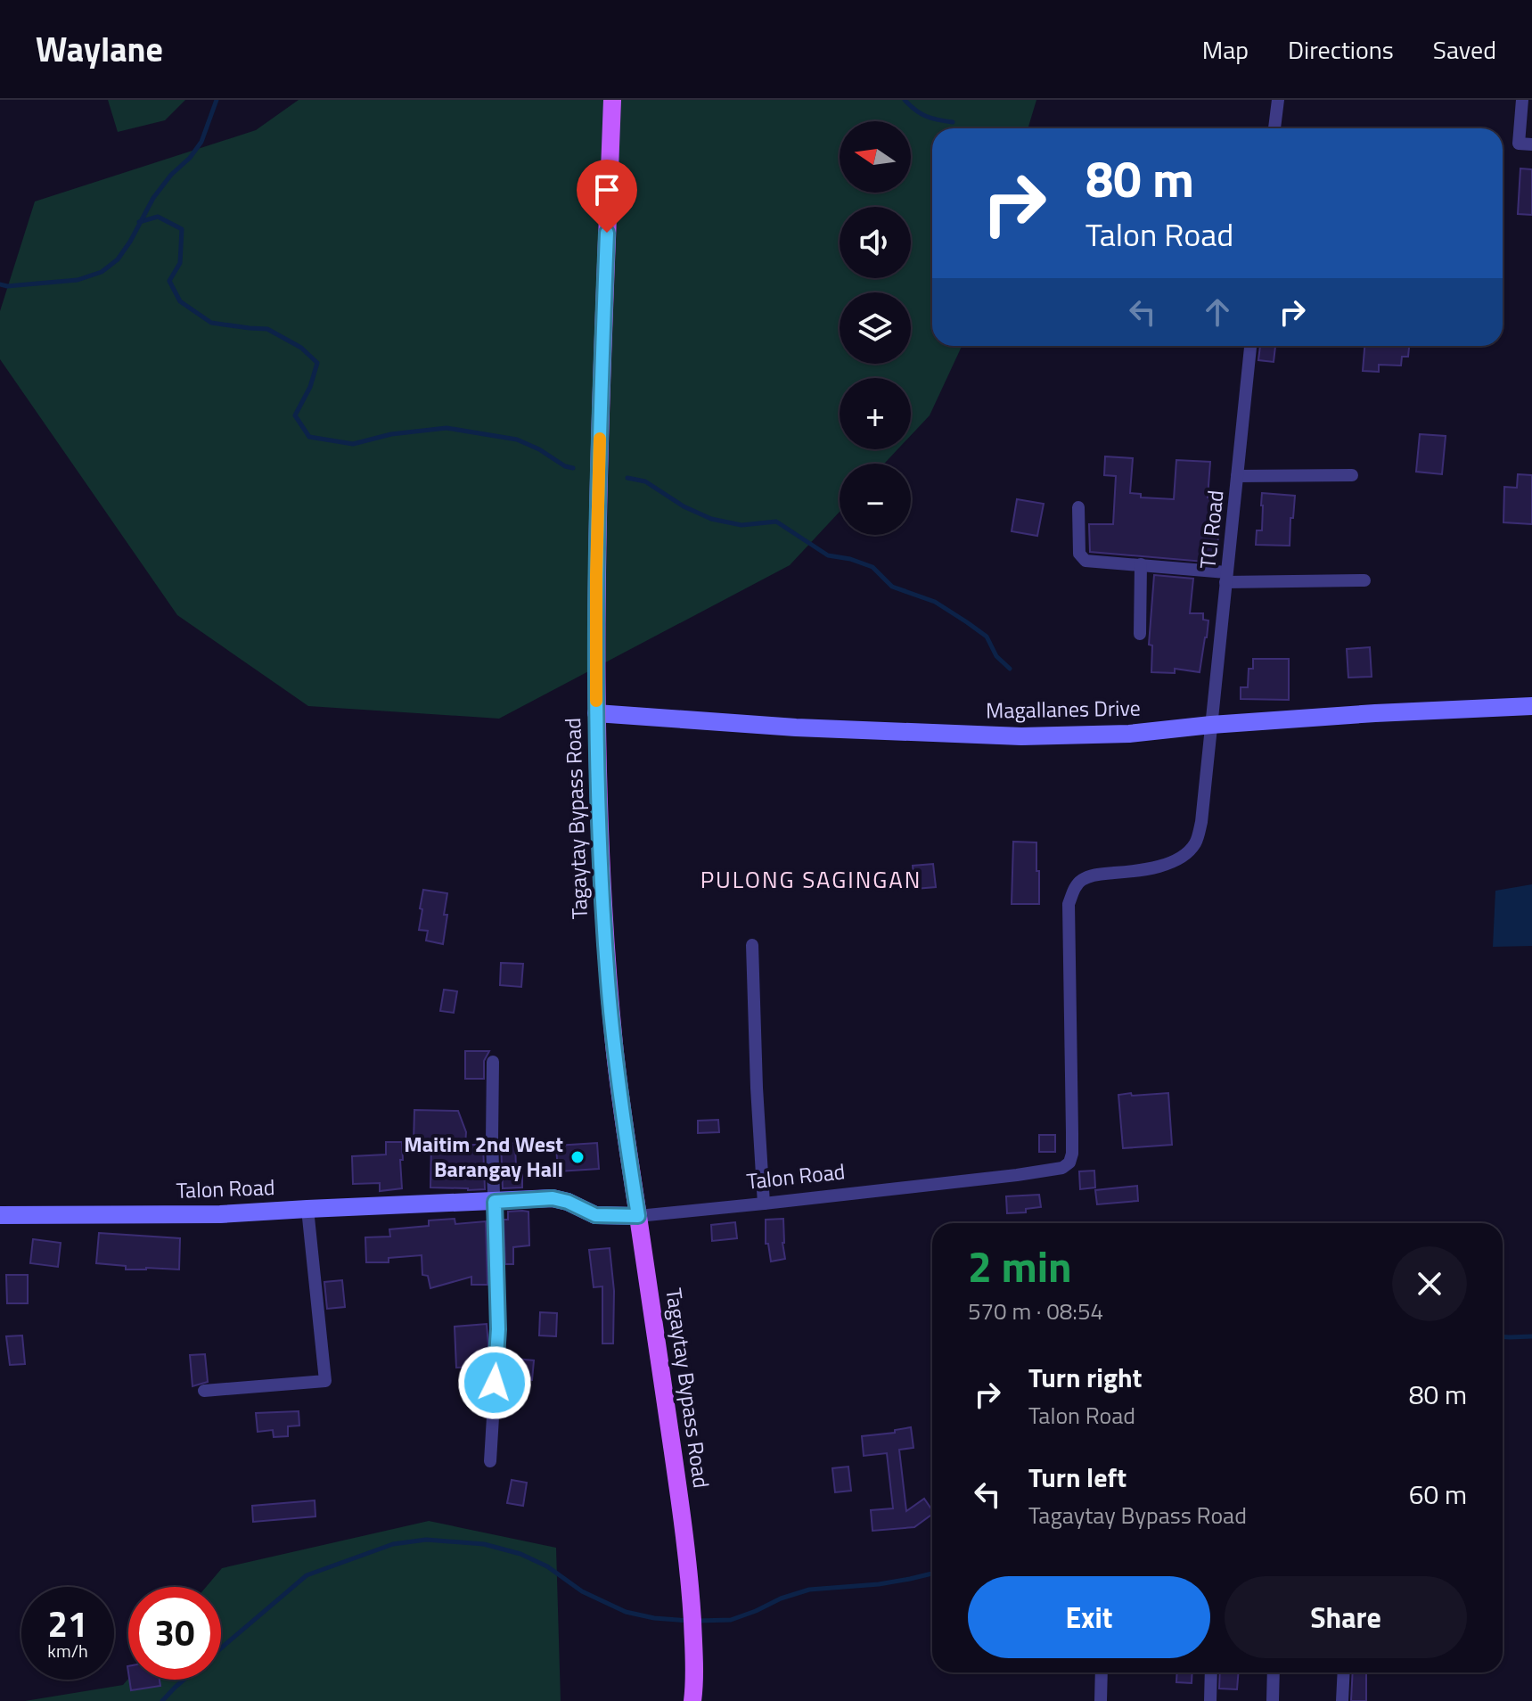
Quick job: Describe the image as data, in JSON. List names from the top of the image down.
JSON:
{
  "streets": {
    "main road": ["Tagaytay Bypass Road"],
    "street": ["TCI Road", "Magallanes Drive", "Talon Road"]
  },
  "crossings": [
    ["TCI Road", "Magallanes Drive"],
    ["TCI Road", "Talon Road"],
    ["Magallanes Drive", "Tagaytay Bypass Road"],
    ["Magallanes Drive", "Talon Road"],
    ["Tagaytay Bypass Road", "Talon Road"]
  ],
  "districts": ["PULONG SAGINGAN"],
  "places": ["Maitim 2nd West Barangay Hall"],
  "north": "left",
  "page": {
    "header": "Waylane",
    "nav": ["Map", "Directions", "Saved"],
    "map_buttons": ["+", "−"],
    "turn": ["80 m", "Talon Road"],
    "heading": ["2 min", "570 m · 08:54"],
    "list": [
      {
        "name": "Turn right",
        "note": "Talon Road",
        "value": "80 m"
      },
      {
        "name": "Turn left",
        "note": "Tagaytay Bypass Road",
        "value": "60 m"
      }
    ],
    "buttons": ["Exit", "Share"],
    "speed": "21 km/h",
    "limit": "30"
  }
}
